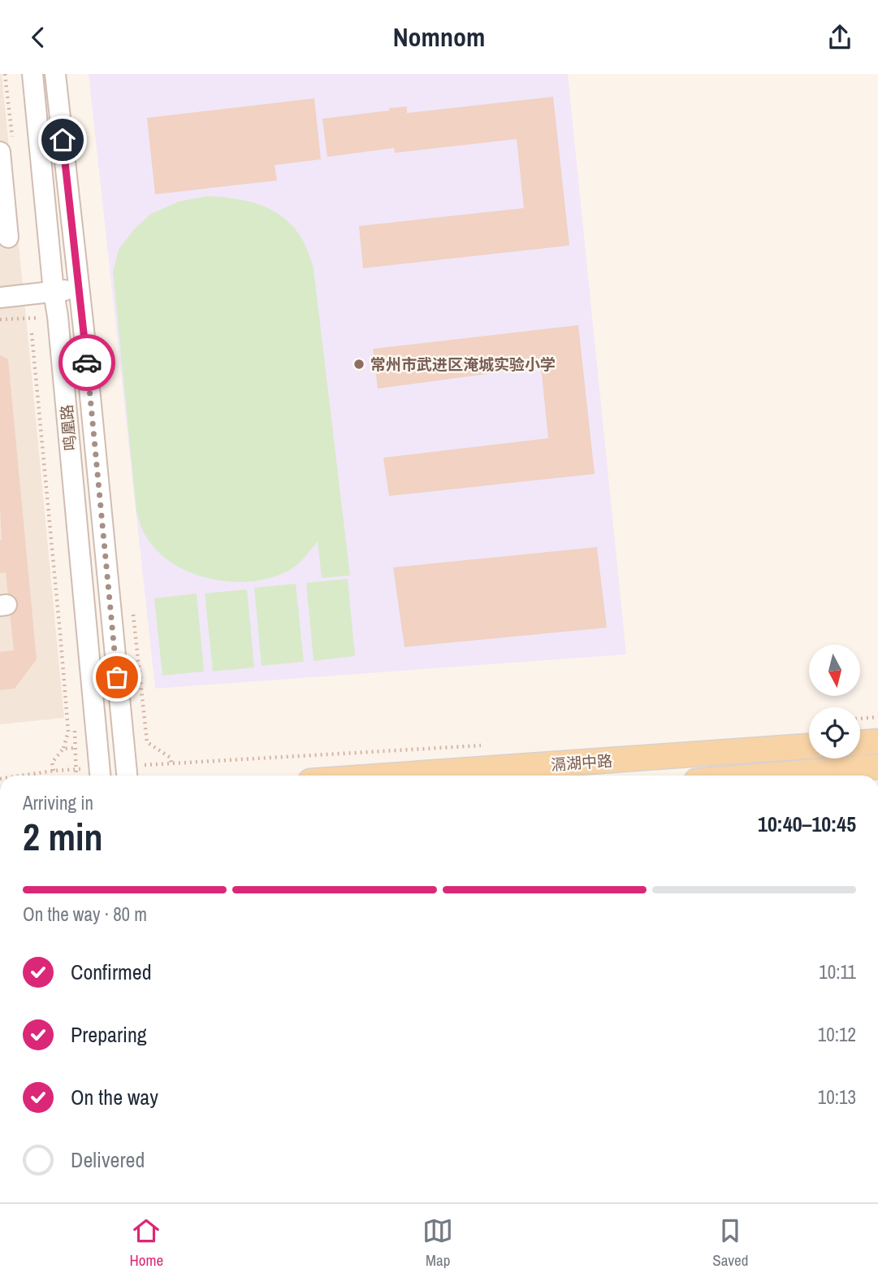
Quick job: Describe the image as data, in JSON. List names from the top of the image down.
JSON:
{
  "streets": {
    "main road": ["滆湖中路"],
    "street": ["鸣凰路"]
  },
  "places": ["常州市武进区淹城实验小学"],
  "north": "bottom",
  "page": {
    "header": "Nomnom",
    "heading": ["2 min", "Arriving in", "10:40–10:45"],
    "bar": "On the way · 80 m",
    "list": [
      ["Confirmed", "10:11"],
      ["Preparing", "10:12"],
      ["On the way", "10:13"],
      "Delivered"
    ],
    "tabs": ["Home", "Map", "Saved"]
  }
}
